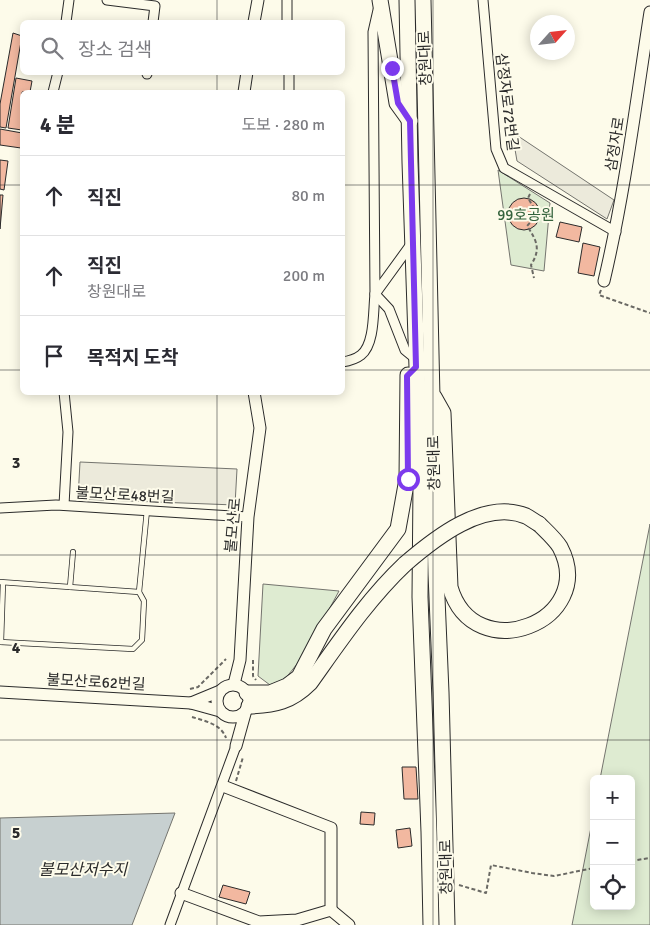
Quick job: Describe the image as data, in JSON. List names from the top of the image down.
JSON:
{
  "streets": {
    "main road": ["창원대로"],
    "street": [
      "삼정자로72번길",
      "삼정자로",
      "불모산로48번길",
      "불모산로",
      "불모산로62번길"
    ]
  },
  "crossings": [
    ["삼정자로72번길", "삼정자로"],
    ["불모산로48번길", "불모산로"]
  ],
  "water": ["불모산저수지"],
  "parks": ["99호공원"],
  "north": "top right",
  "page": {
    "search": "장소 검색",
    "heading": ["4 분", "도보 · 280 m"],
    "list": [
      ["직진", "80 m"],
      ["직진", "창원대로", "200 m"],
      "목적지 도착"
    ],
    "map_buttons": ["+", "−"]
  },
  "grid": {
    "rows": ["3", "4", "5"]
  }
}
